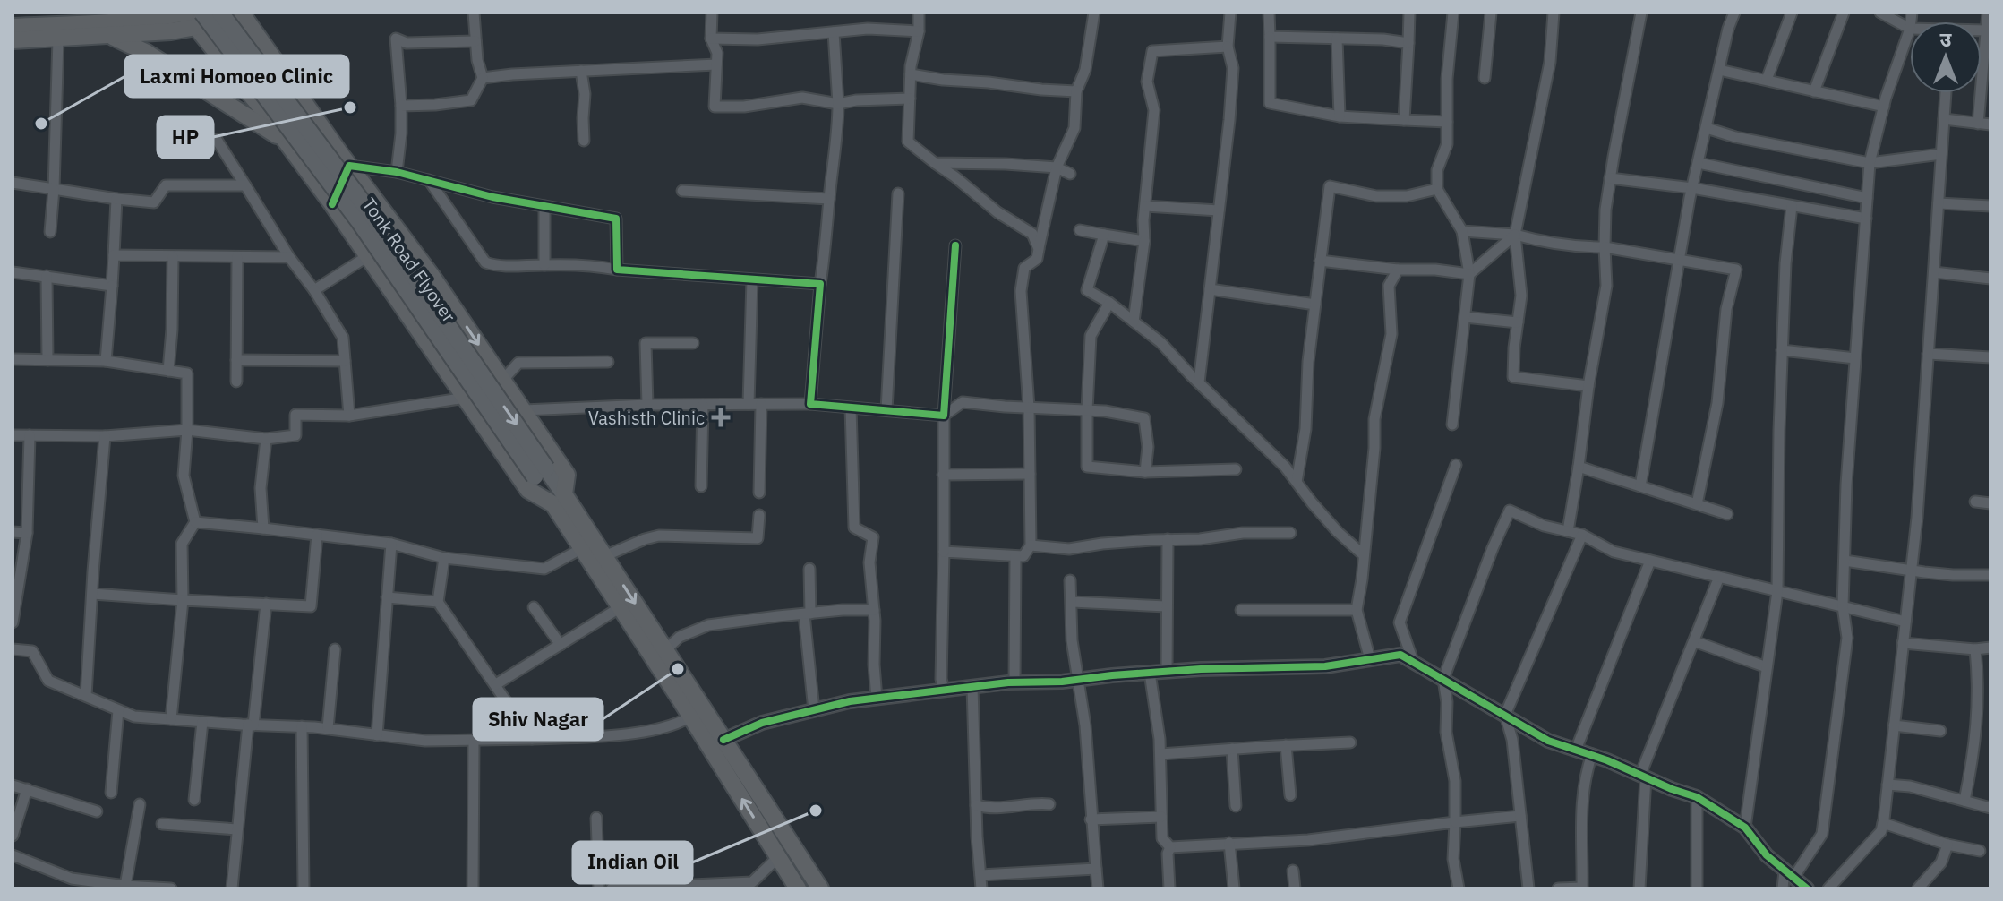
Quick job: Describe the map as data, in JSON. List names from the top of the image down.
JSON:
{
  "streets": {
    "main road": ["Tonk Road Flyover"]
  },
  "places": {
    "other": [
      "HP",
      "Laxmi Homoeo Clinic",
      "Shiv Nagar",
      "Indian Oil"
    ],
    "health": ["Vashisth Clinic"]
  },
  "north": "top"
}
